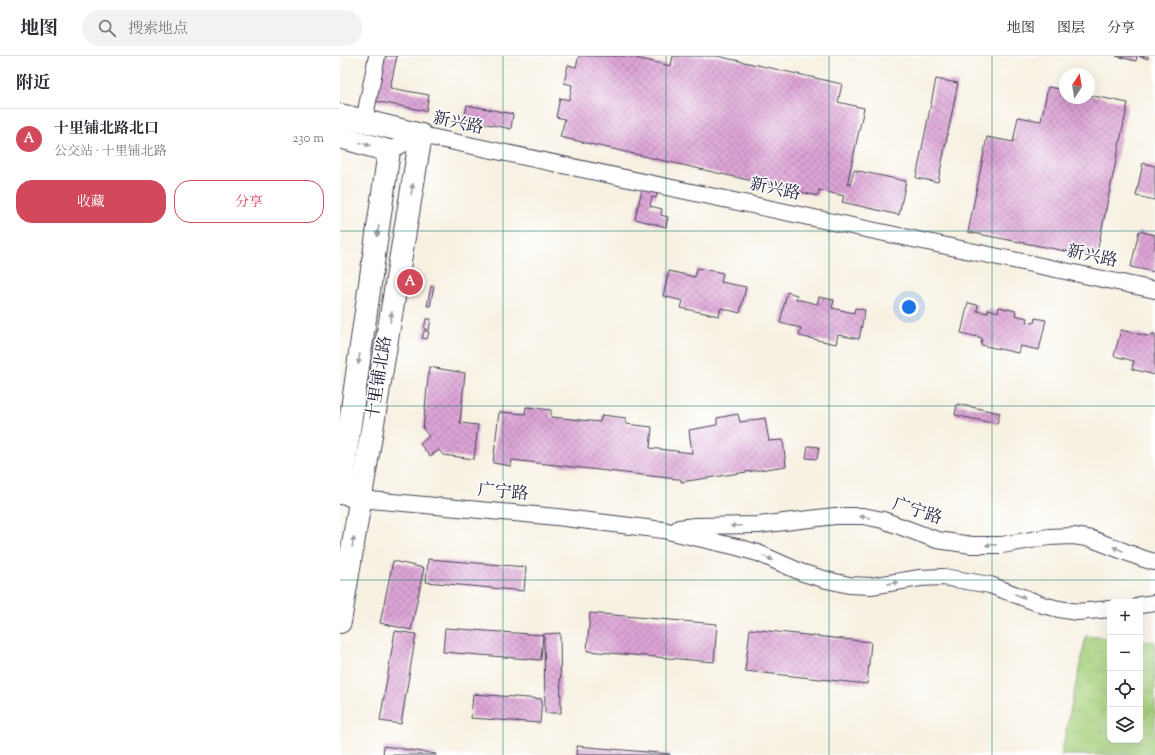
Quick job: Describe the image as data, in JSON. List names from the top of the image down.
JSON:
{
  "streets": {
    "street": ["新兴路", "十里铺北路", "广宁路"]
  },
  "crossings": [
    ["新兴路", "十里铺北路"],
    ["十里铺北路", "广宁路"]
  ],
  "north": "top",
  "page": {
    "header": "地图",
    "search": "搜索地点",
    "nav": ["地图", "图层", "分享"],
    "heading": "附近",
    "list": [
      {
        "mark": "A",
        "name": "十里铺北路北口",
        "note": "公交站 · 十里铺北路",
        "value": "230 m"
      }
    ],
    "buttons": ["收藏", "分享"],
    "pins": "A",
    "map_buttons": ["+", "−"]
  }
}
